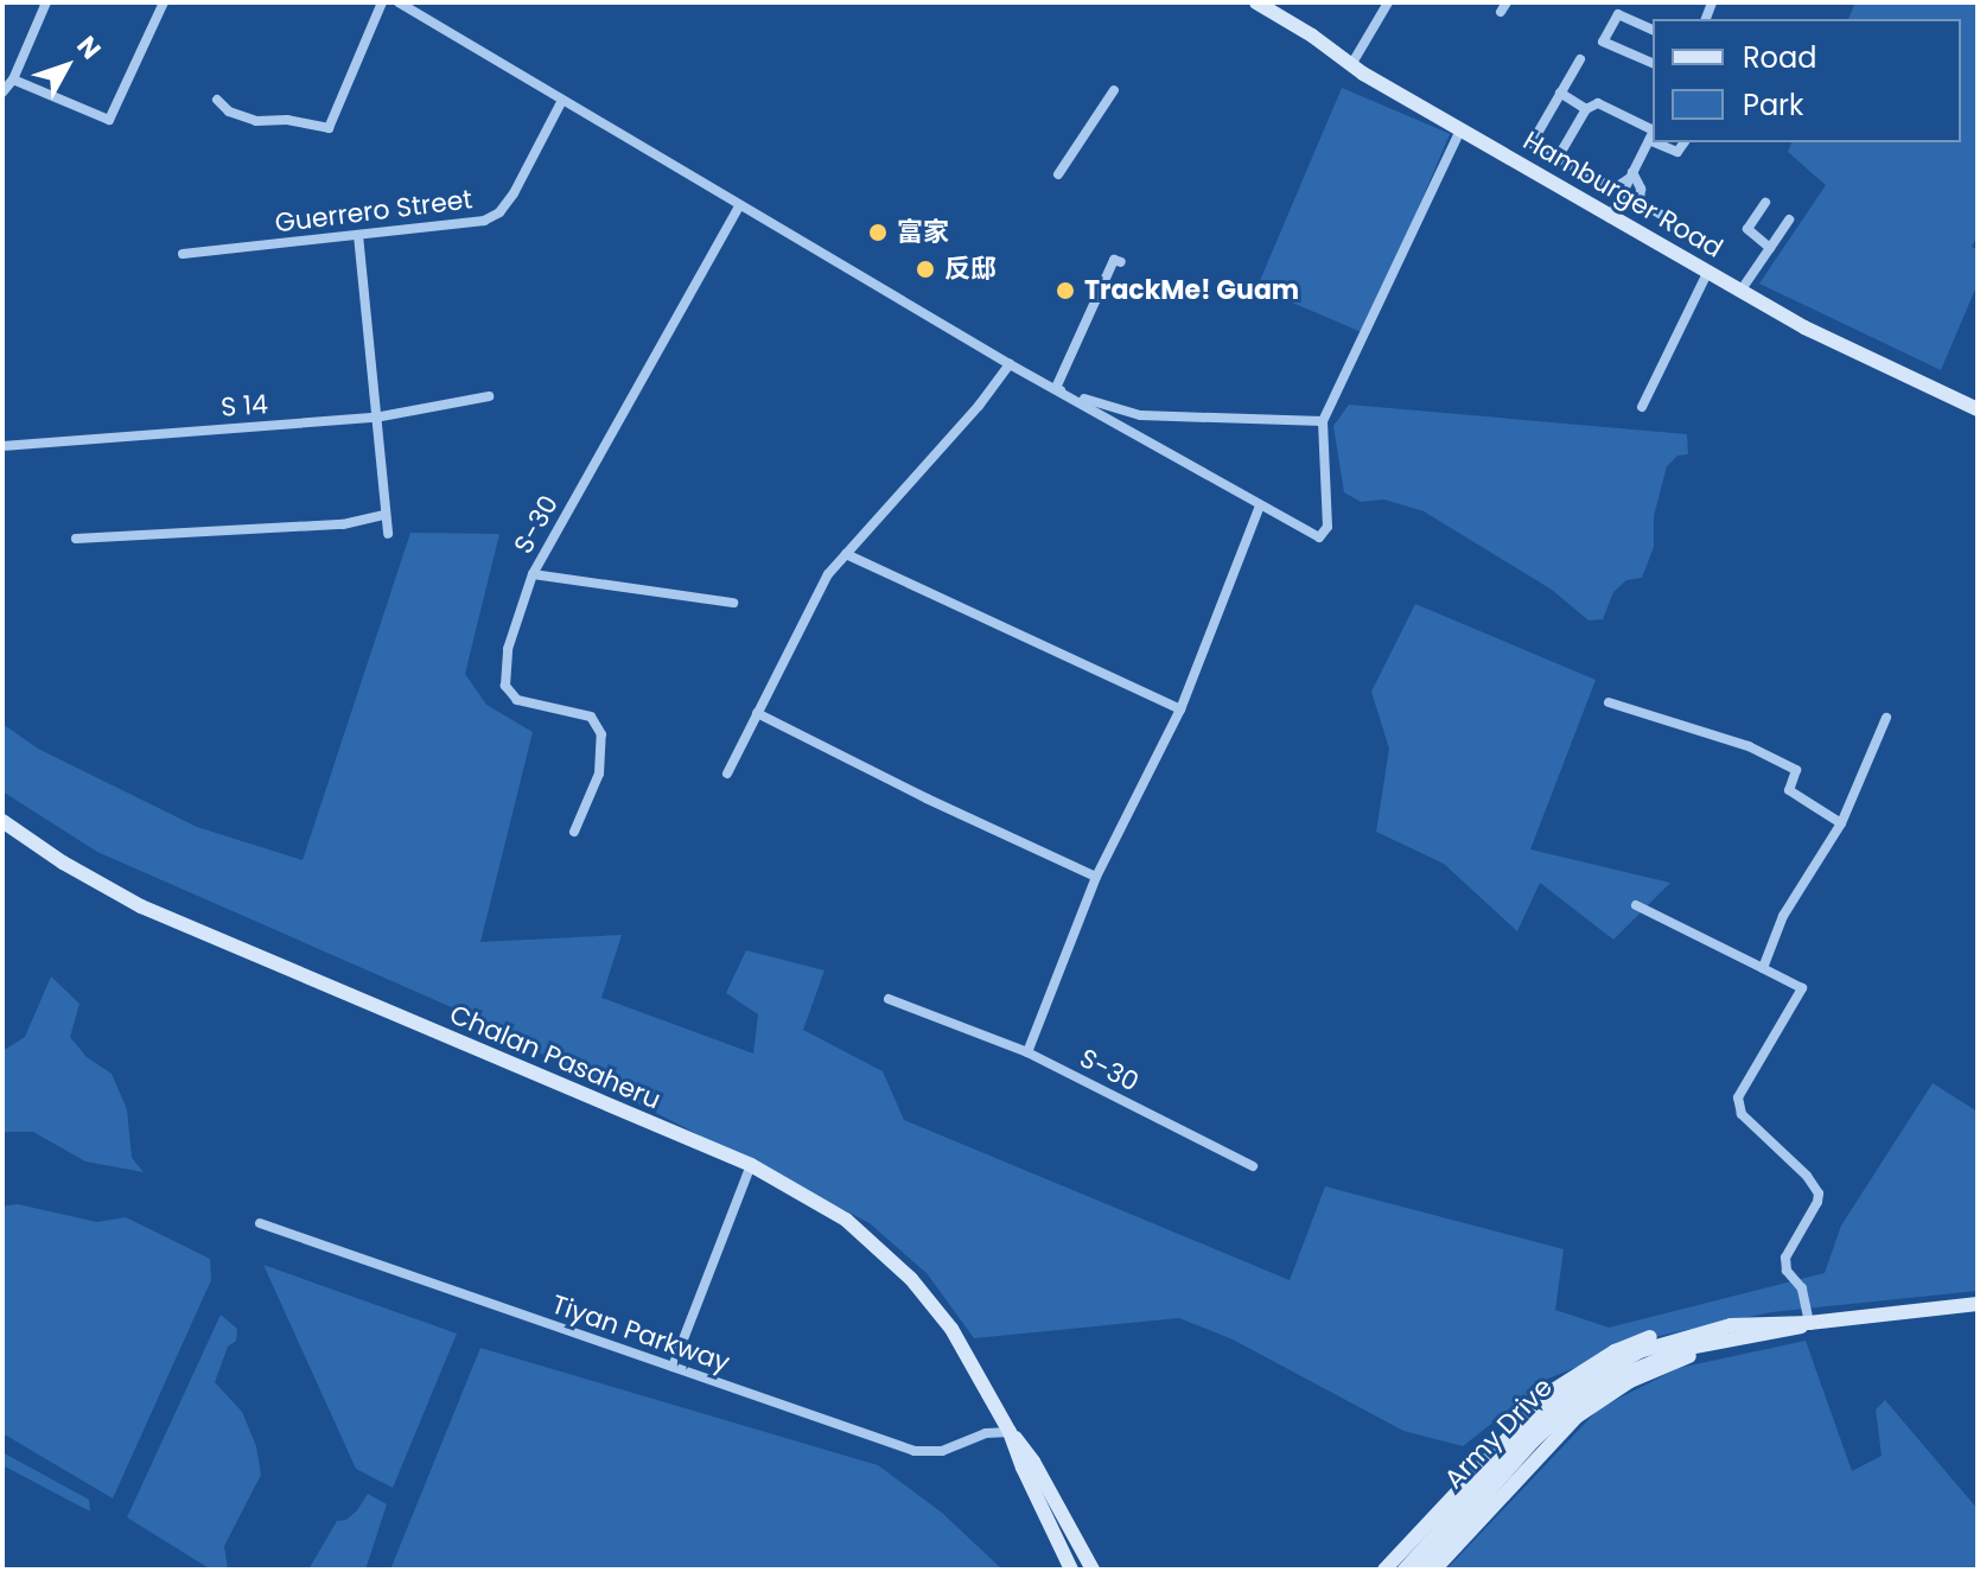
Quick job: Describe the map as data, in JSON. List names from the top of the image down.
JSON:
{
  "streets": {
    "main road": ["Hamburger Road", "Chalan Pasaheru", "Army Drive"],
    "street": [
      "Guerrero Street",
      "S 14",
      "S-30",
      "Tiyan Parkway"
    ]
  },
  "crossings": [
    ["Chalan Pasaheru", "Tiyan Parkway"]
  ],
  "places": ["富家", "反邸", "TrackMe! Guam"],
  "legend": ["Road", "Park"],
  "north": "top right"
}
